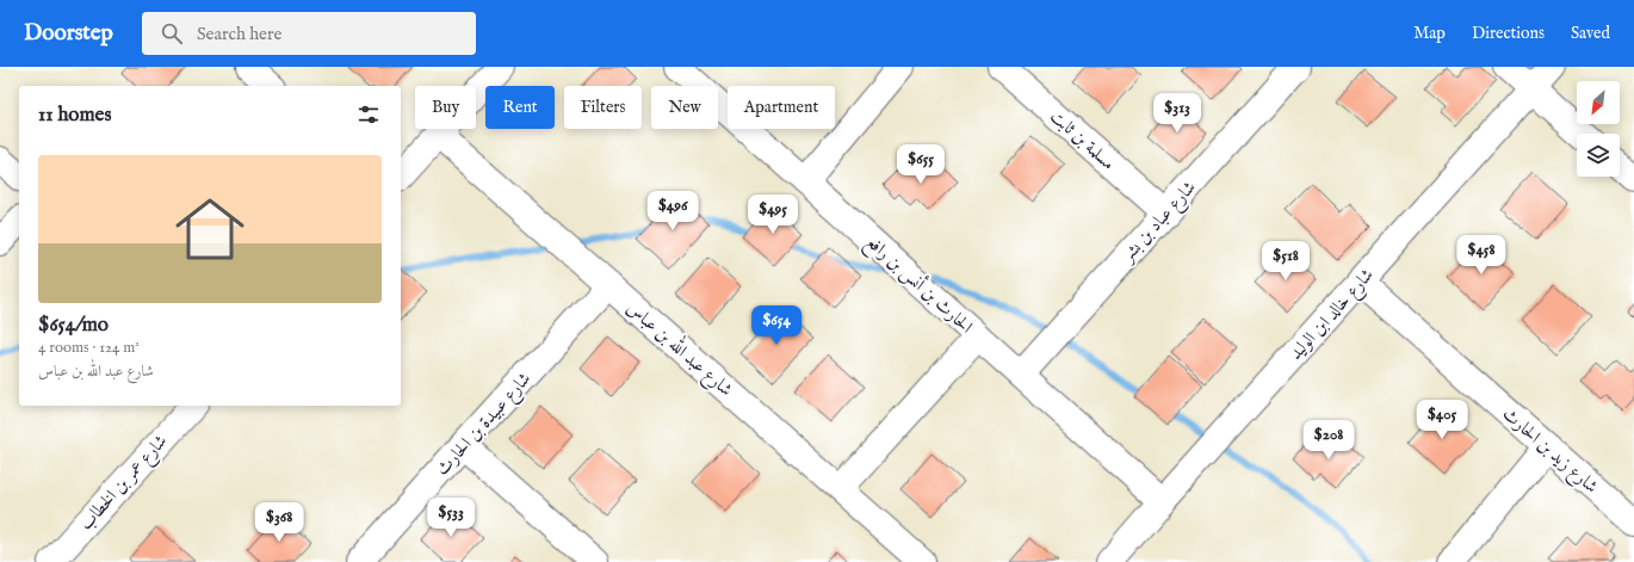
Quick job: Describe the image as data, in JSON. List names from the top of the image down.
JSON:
{
  "streets": {
    "street": [
      "مسلمة بن ثابت",
      "شارع عباد بن بشر",
      "الحارث بن أنس بن رافع",
      "شارع خالد ابن الوليد",
      "شارع عبد الله بن عباس",
      "شارع عبيدة بن الحارث",
      "شارع زيد بن الحارث",
      "شارع عمر بن الخطاب"
    ]
  },
  "crossings": [
    ["مسلمة بن ثابت", "شارع عباد بن بشر"],
    ["شارع عباد بن بشر", "الحارث بن أنس بن رافع"],
    ["الحارث بن أنس بن رافع", "شارع خالد ابن الوليد"],
    ["شارع خالد ابن الوليد", "شارع زيد بن الحارث"],
    ["شارع عبد الله بن عباس", "شارع عبيدة بن الحارث"]
  ],
  "north": "bottom left",
  "page": {
    "header": "Doorstep",
    "search": "Search here",
    "nav": ["Map", "Directions", "Saved"],
    "chip": [
      "Buy",
      "Rent",
      "Filters",
      "New",
      "Apartment"
    ],
    "heading": "11 homes",
    "price": [
      "$313",
      "$655",
      "$496",
      "$495",
      "$458",
      "$518",
      "$654",
      "$405",
      "$208",
      "$533",
      "$368"
    ],
    "list": [
      {
        "name": "$654/mo",
        "note": "4 rooms · 124 m² · شارع عبد الله بن عباس"
      }
    ]
  }
}
